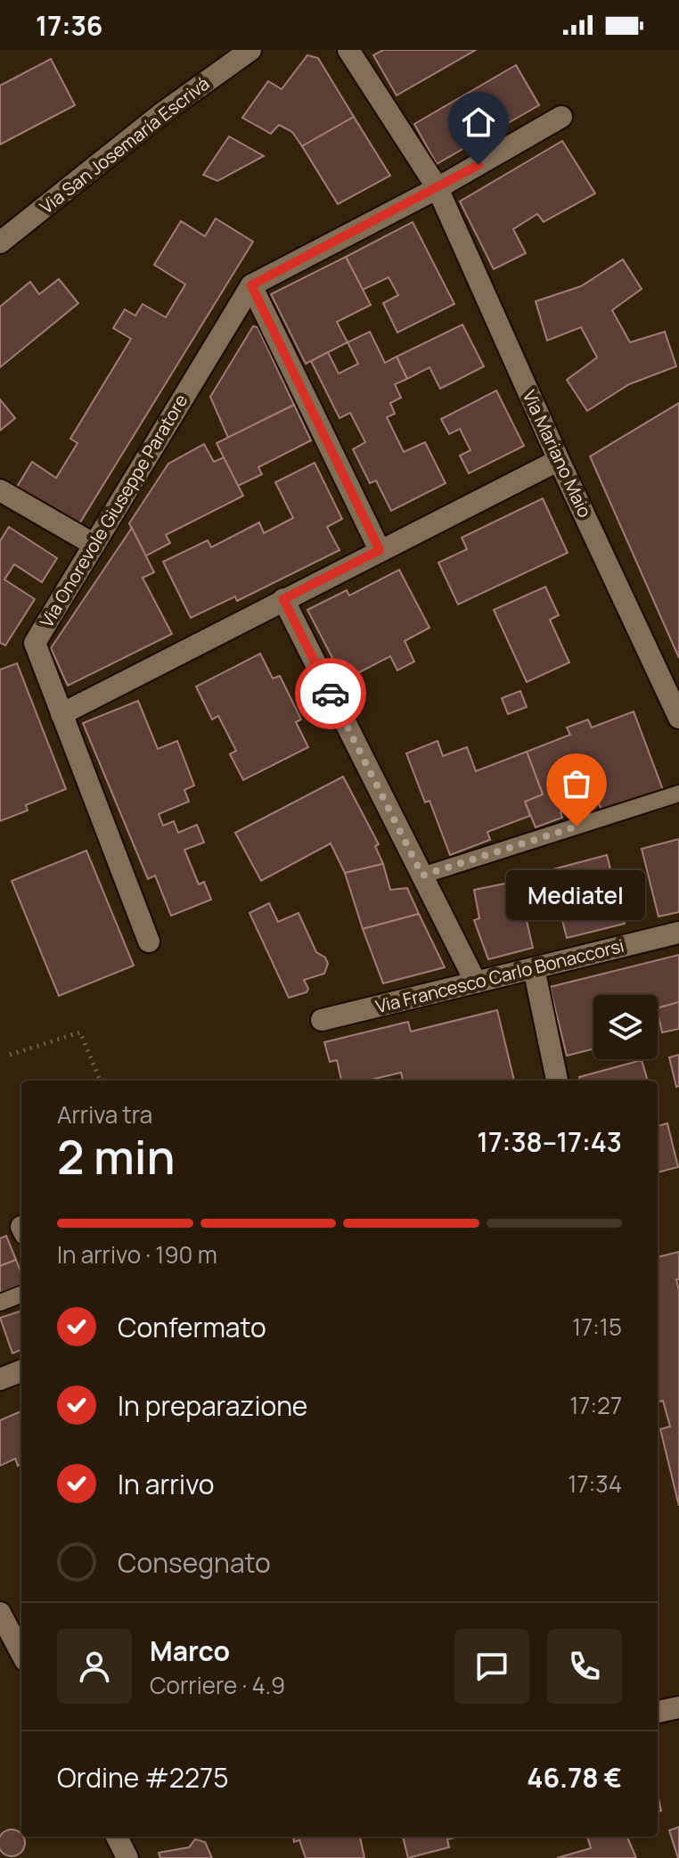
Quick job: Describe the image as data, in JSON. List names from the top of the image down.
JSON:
{
  "streets": {
    "street": [
      "Via San Josemaría Escrivá",
      "Via Mariano Maio",
      "Via Onorevole Giuseppe Paratore",
      "Via Francesco Carlo Bonaccorsi"
    ]
  },
  "places": ["Mediatel"],
  "page": {
    "status": "17:36",
    "bubble": "Mediatel",
    "heading": ["2 min", "Arriva tra", "17:38–17:43"],
    "panel": [
      "Marco",
      "Corriere · 4.9",
      "Ordine #2275",
      "46.78 €"
    ],
    "bar": "In arrivo · 190 m",
    "list": [
      ["Confermato", "17:15"],
      ["In preparazione", "17:27"],
      ["In arrivo", "17:34"],
      "Consegnato"
    ]
  }
}
